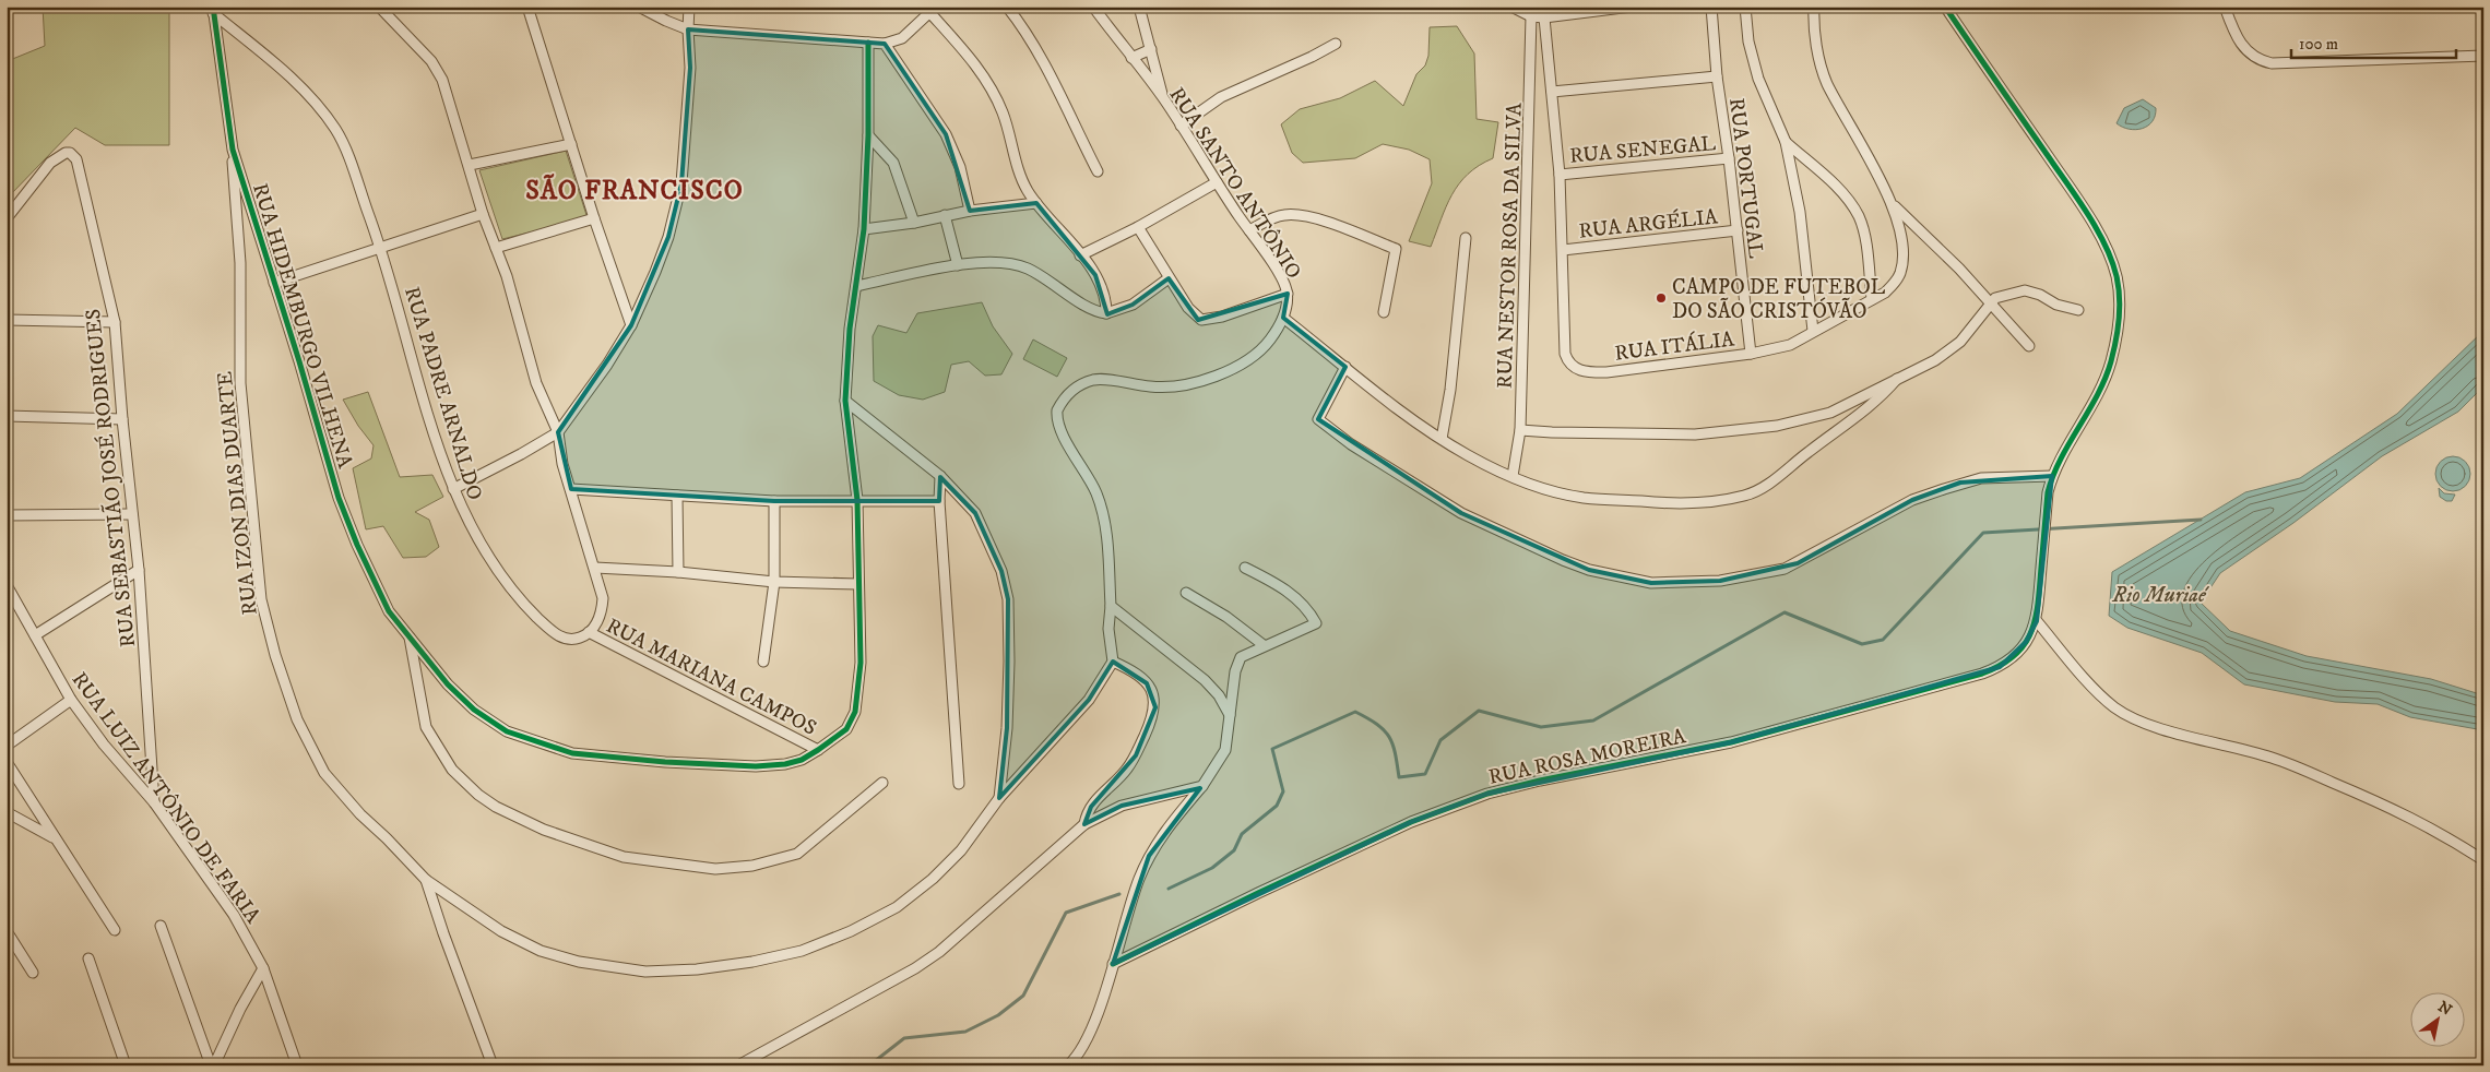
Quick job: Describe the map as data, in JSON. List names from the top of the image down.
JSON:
{
  "streets": {
    "street": [
      "RUA SENEGAL",
      "RUA PORTUGAL",
      "RUA SANTO ANTÔNIO",
      "RUA ARGÉLIA",
      "RUA NESTOR ROSA DA SILVA",
      "RUA HIDEMBURGO VILHENA",
      "RUA ITÁLIA",
      "RUA PADRE ARNALDO",
      "RUA SEBASTIÃO JOSÉ RODRIGUES",
      "RUA IZON DIAS DUARTE",
      "RUA MARIANA CAMPOS",
      "RUA ROSA MOREIRA",
      "RUA LUIZ ANTÔNIO DE FARIA"
    ]
  },
  "crossings": [
    ["RUA SENEGAL", "RUA PORTUGAL"],
    ["RUA SENEGAL", "RUA ITÁLIA"],
    ["RUA PORTUGAL", "RUA ARGÉLIA"],
    ["RUA PORTUGAL", "RUA ITÁLIA"],
    ["RUA SANTO ANTÔNIO", "RUA IZON DIAS DUARTE"],
    ["RUA ARGÉLIA", "RUA ITÁLIA"],
    ["RUA HIDEMBURGO VILHENA", "RUA PADRE ARNALDO"],
    ["RUA HIDEMBURGO VILHENA", "RUA IZON DIAS DUARTE"],
    ["RUA HIDEMBURGO VILHENA", "RUA MARIANA CAMPOS"],
    ["RUA PADRE ARNALDO", "RUA MARIANA CAMPOS"],
    ["RUA SEBASTIÃO JOSÉ RODRIGUES", "RUA LUIZ ANTÔNIO DE FARIA"]
  ],
  "districts": ["SÃO FRANCISCO"],
  "water": ["Rio Muriaé"],
  "places": ["CAMPO DE FUTEBOL DO SÃO CRISTÓVÃO"],
  "scale_bar": "100 m",
  "north": "top right"
}
